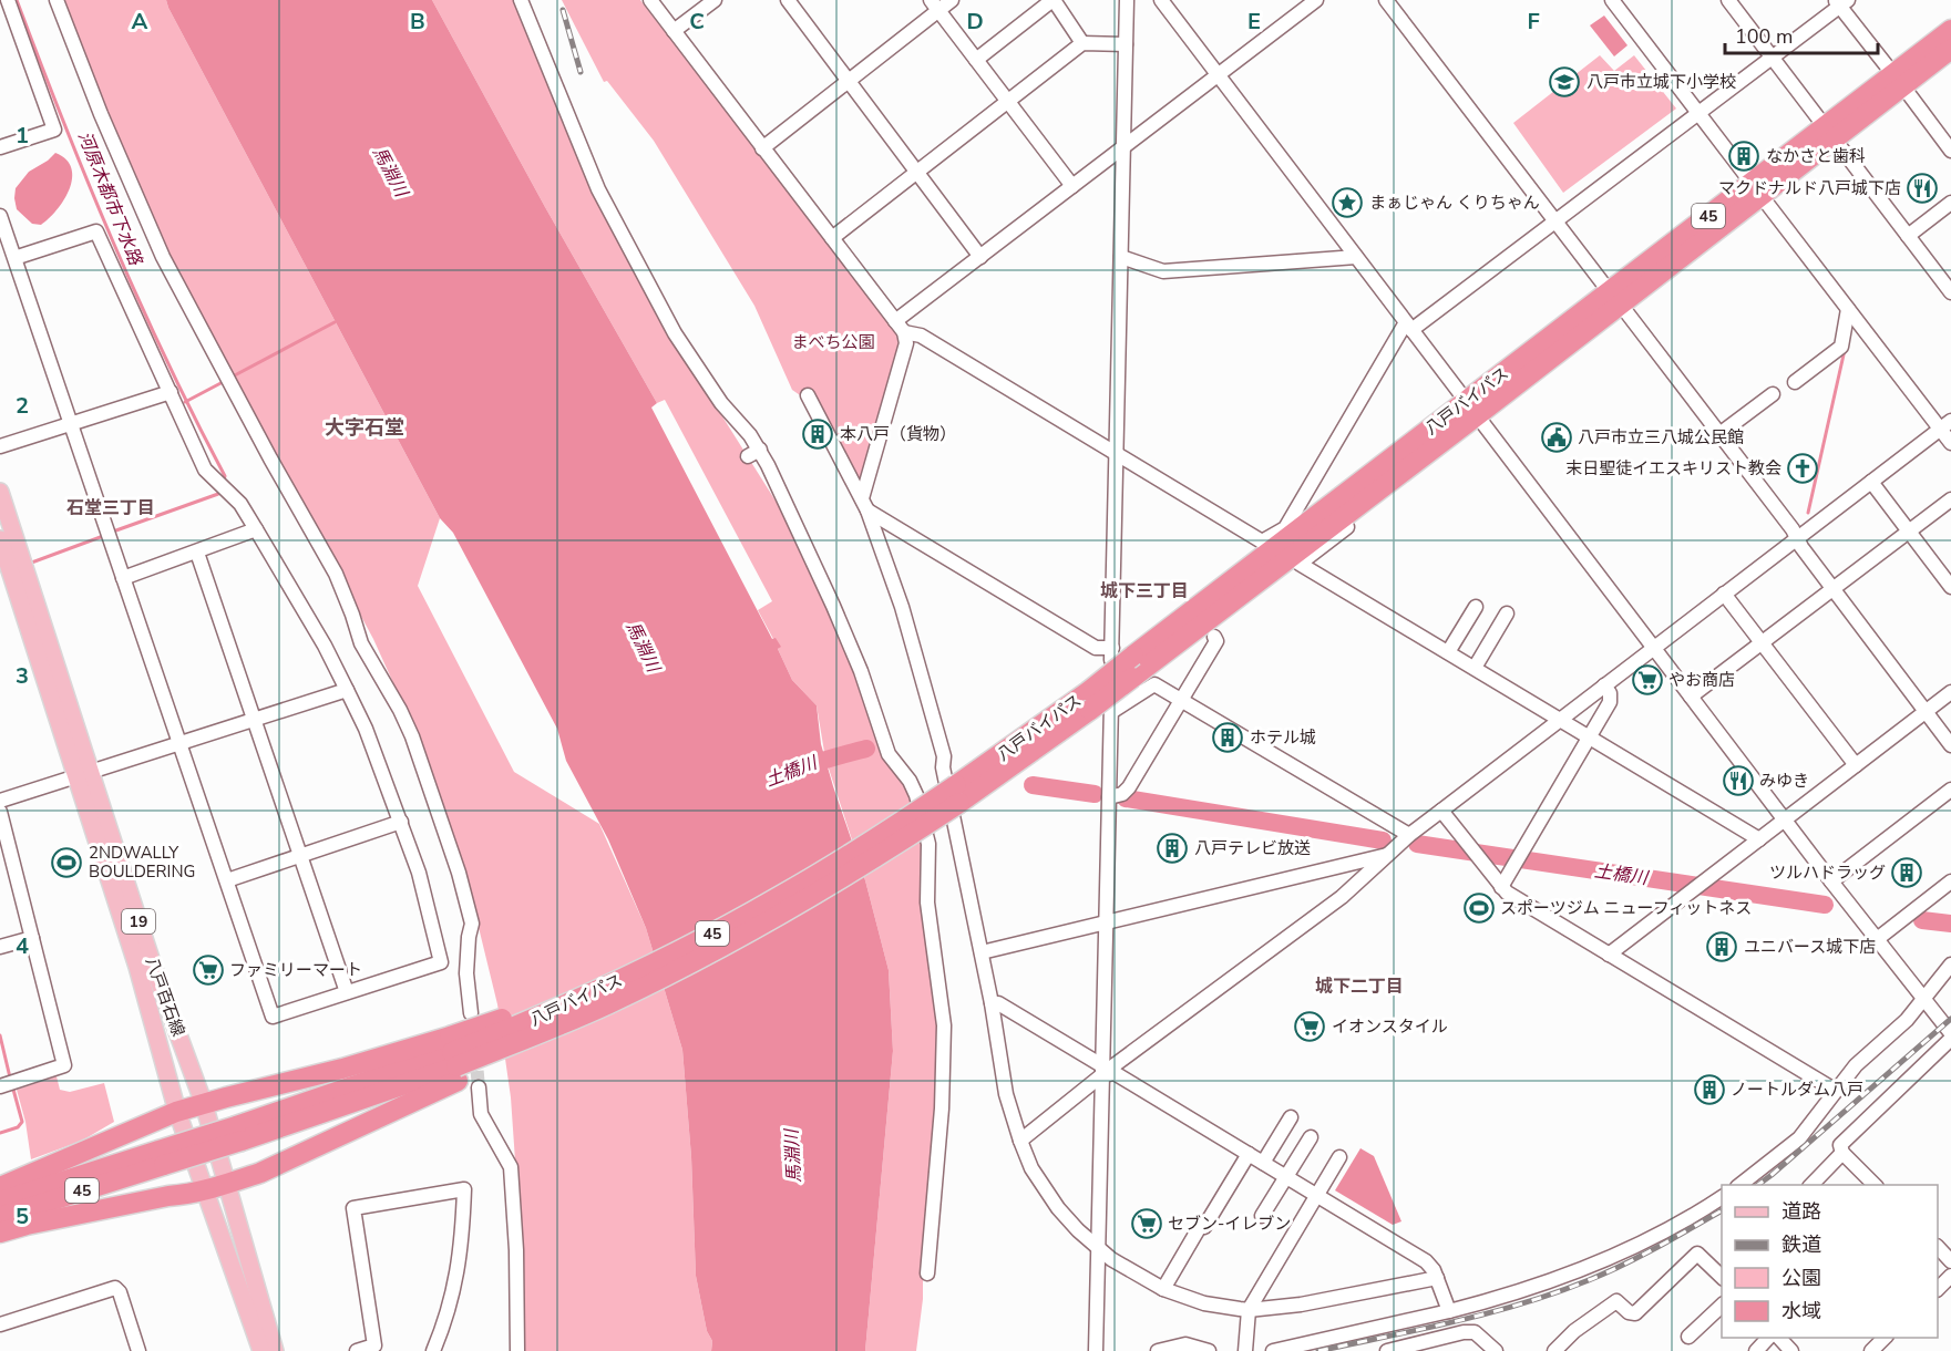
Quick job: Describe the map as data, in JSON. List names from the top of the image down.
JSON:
{
  "streets": {
    "highway": ["45", "八戸バイパス"],
    "main road": ["19", "八戸百石線"]
  },
  "districts": [
    "大字石堂",
    "石堂三丁目",
    "城下三丁目",
    "城下二丁目"
  ],
  "water": ["馬淵川", "河原木都市下水路", "土橋川"],
  "parks": ["まべち公園"],
  "places": {
    "school or university": ["八戸市立城下小学校"],
    "building": [
      "なかさと歯科",
      "本八戸（貨物）",
      "ホテル城",
      "八戸テレビ放送",
      "ツルハドラッグ",
      "ユニバース城下店",
      "ノートルダム八戸"
    ],
    "restaurant": ["マクドナルド八戸城下店", "みゆき"],
    "place": ["まぁじゃん くりちゃん"],
    "public building": ["八戸市立三八城公民館"],
    "church": ["末日聖徒イエスキリスト教会"],
    "supermarket": [
      "やお商店",
      "ファミリーマート",
      "イオンスタイル",
      "セブン-イレブン"
    ],
    "sports": ["2NDWALLY BOULDERING", "スポーツジム ニューフィットネス"]
  },
  "legend": [
    "道路",
    "鉄道",
    "公園",
    "水域"
  ],
  "scale_bar": "100 m",
  "grid": {
    "columns": [
      "A",
      "B",
      "C",
      "D",
      "E",
      "F"
    ],
    "rows": [
      "1",
      "2",
      "3",
      "4",
      "5"
    ]
  }
}
